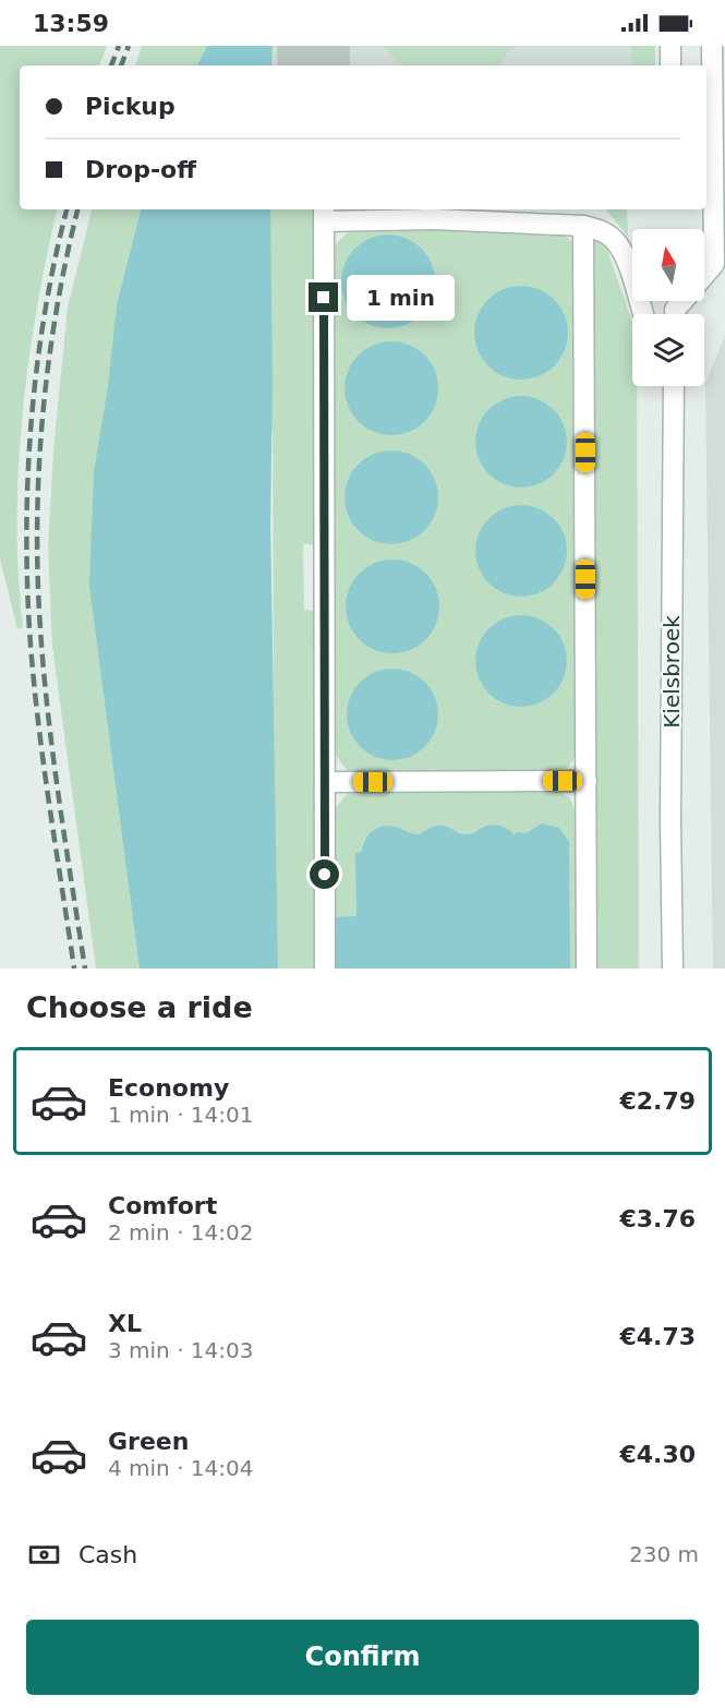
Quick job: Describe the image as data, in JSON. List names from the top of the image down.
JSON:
{
  "streets": {
    "street": ["Kielsbroek"]
  },
  "north": "top",
  "page": {
    "status": "13:59",
    "banner": ["Pickup", "Drop-off"],
    "bubble": "1 min",
    "heading": "Choose a ride",
    "list": [
      {
        "name": "Economy",
        "note": "1 min · 14:01",
        "value": "€2.79"
      },
      {
        "name": "Comfort",
        "note": "2 min · 14:02",
        "value": "€3.76"
      },
      {
        "name": "XL",
        "note": "3 min · 14:03",
        "value": "€4.73"
      },
      {
        "name": "Green",
        "note": "4 min · 14:04",
        "value": "€4.30"
      }
    ],
    "pay": ["Cash", "230 m"],
    "buttons": "Confirm"
  }
}
